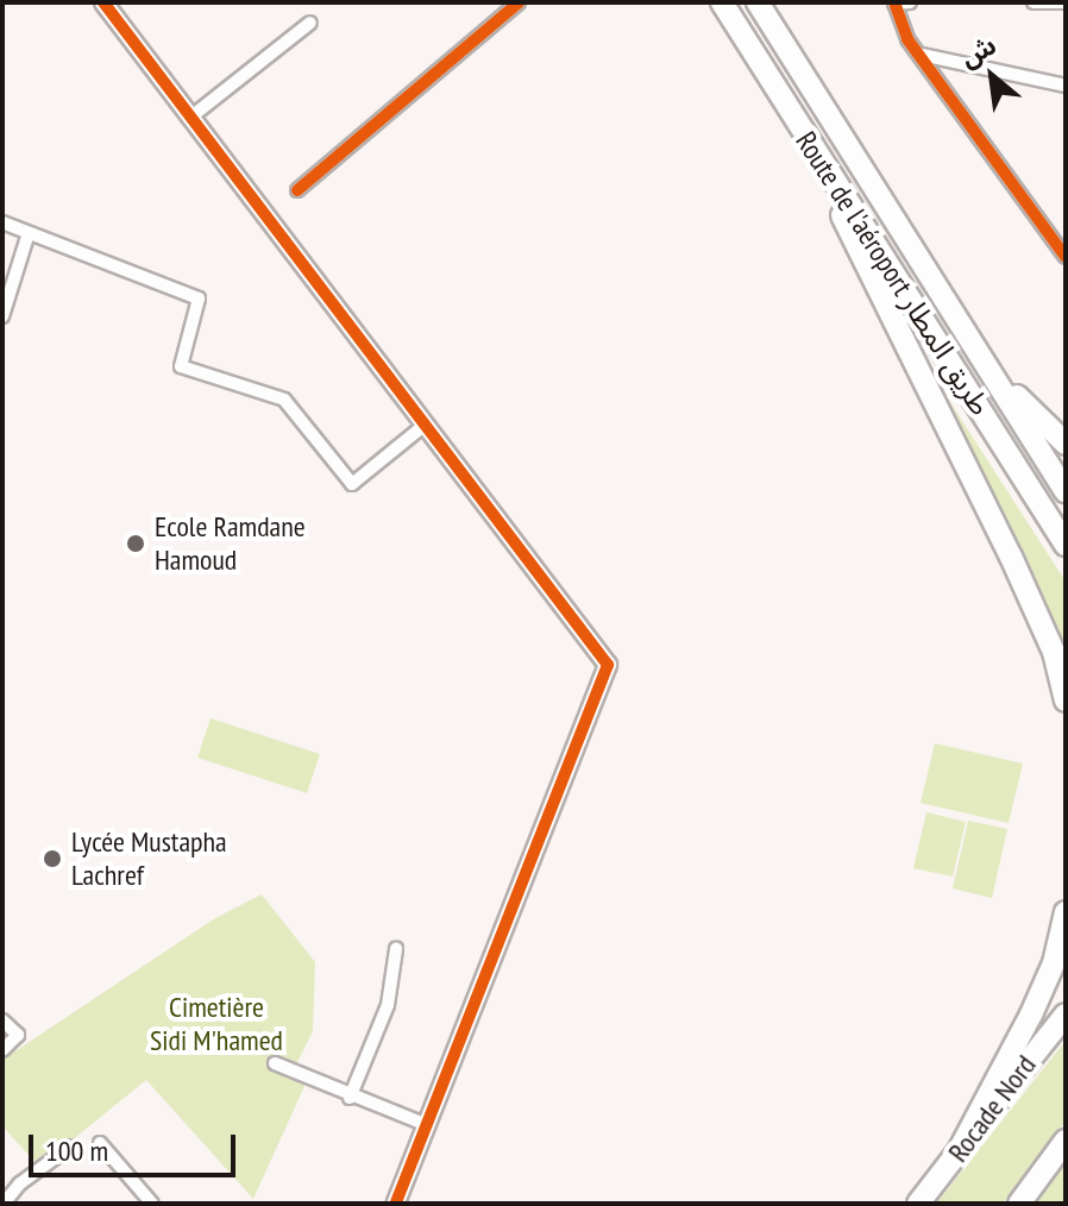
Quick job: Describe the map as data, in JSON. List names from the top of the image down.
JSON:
{
  "streets": {
    "highway": ["Route de l'aéroport طريق المطار", "Rocade Nord"]
  },
  "parks": ["Cimetière Sidi M'hamed"],
  "places": ["Ecole Ramdane Hamoud", "Lycée Mustapha Lachref"],
  "scale_bar": "100 m",
  "north": "top left"
}
